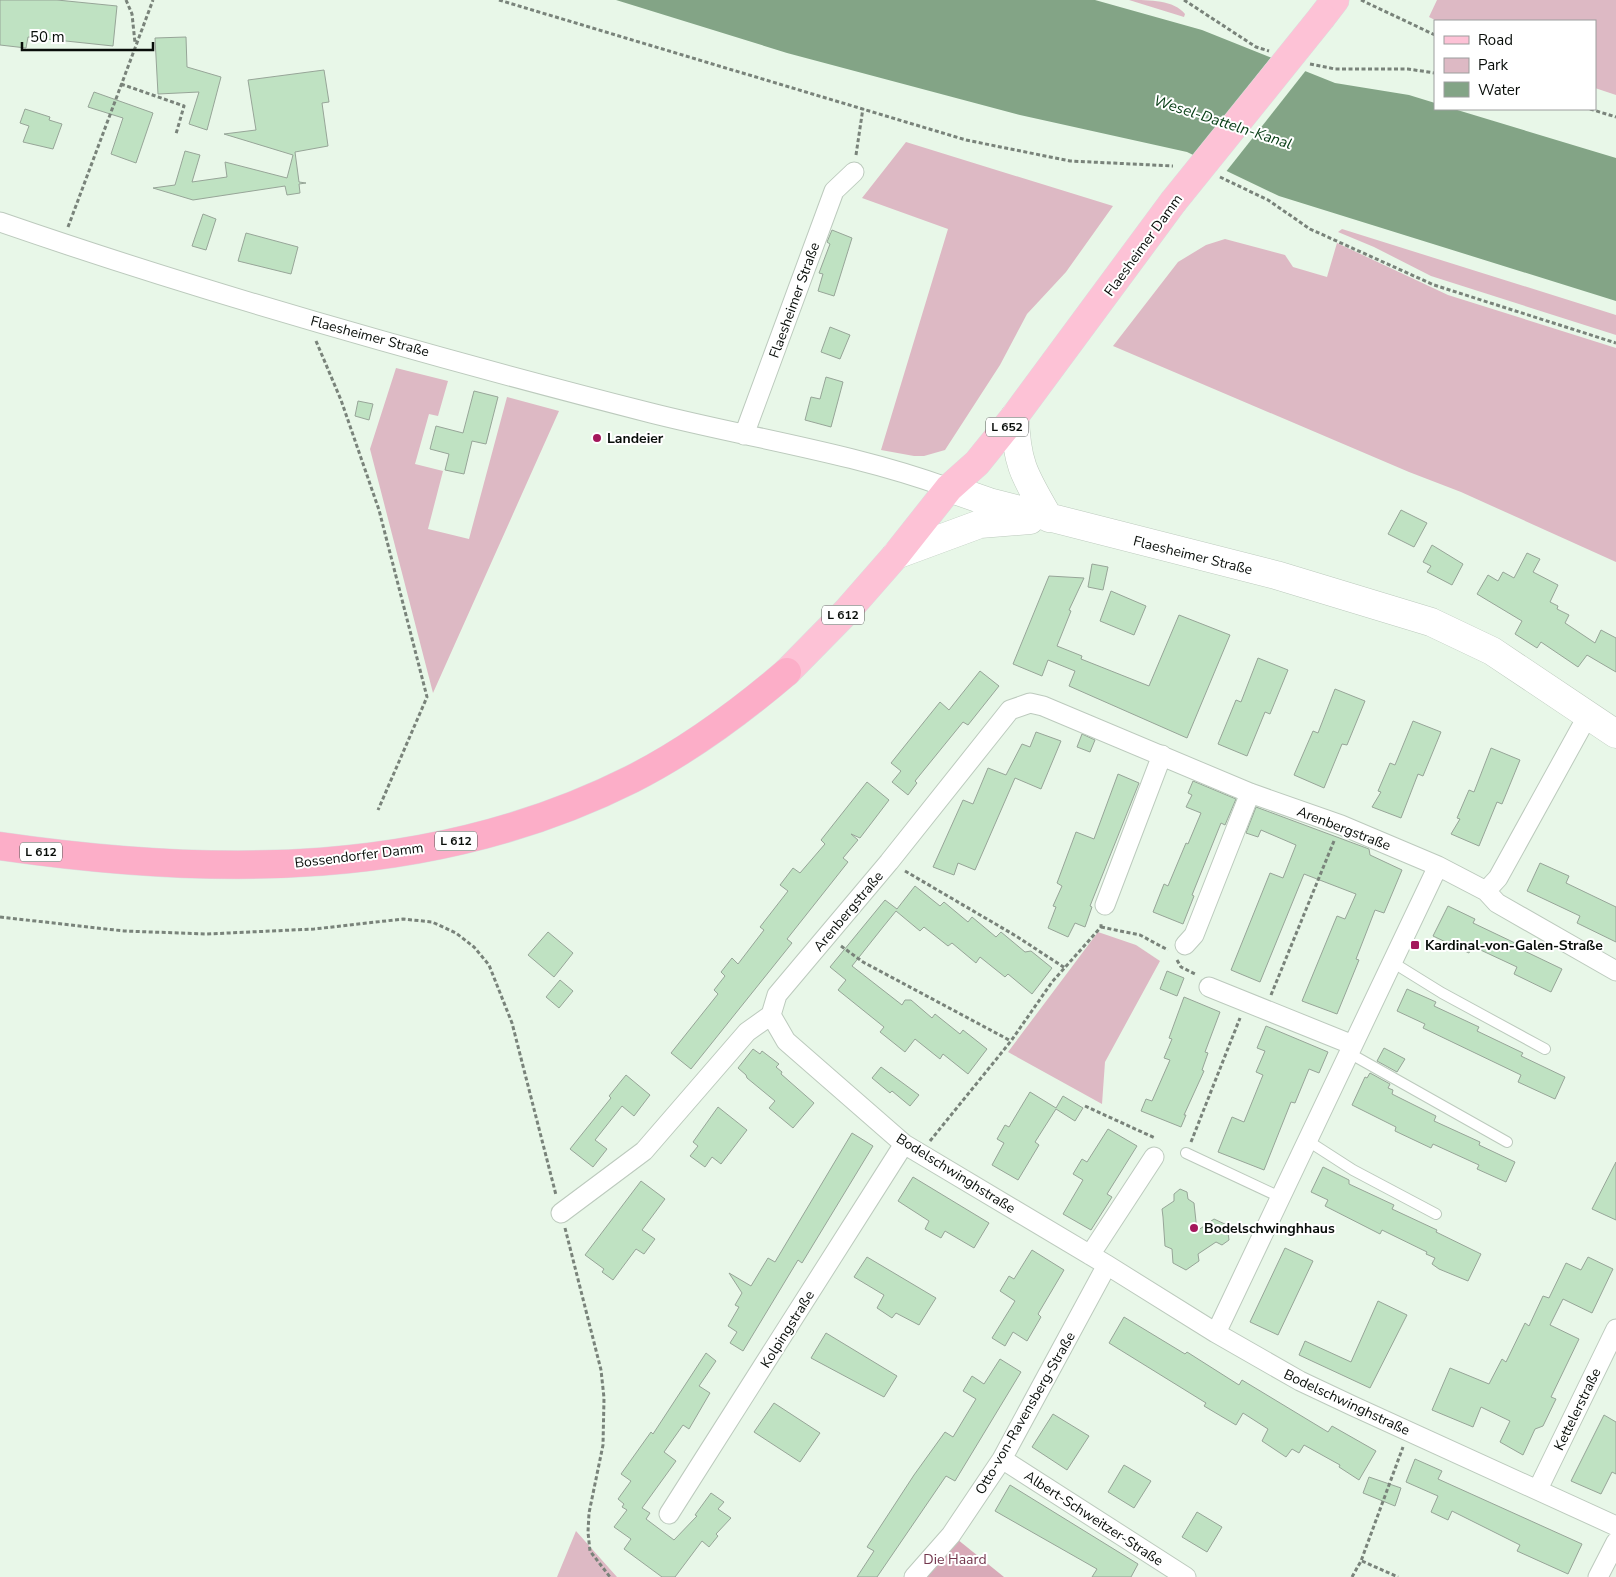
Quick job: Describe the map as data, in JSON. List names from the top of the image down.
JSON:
{
  "streets": {
    "highway": ["L 612", "Bossendorfer Damm"],
    "main road": ["Flaesheimer Damm", "Flaesheimer Straße", "L 652"],
    "street": [
      "Arenbergstraße",
      "Bodelschwinghstraße",
      "Kolpingstraße",
      "Kettelerstraße",
      "Otto-von-Ravensberg-Straße",
      "Albert-Schweitzer-Straße"
    ]
  },
  "crossings": [
    ["Flaesheimer Damm", "Flaesheimer Straße"],
    ["Flaesheimer Damm", "Bossendorfer Damm"],
    ["Flaesheimer Straße", "Bossendorfer Damm"],
    ["Arenbergstraße", "Bodelschwinghstraße"],
    ["Bodelschwinghstraße", "Kolpingstraße"],
    ["Bodelschwinghstraße", "Kettelerstraße"],
    ["Bodelschwinghstraße", "Otto-von-Ravensberg-Straße"],
    ["Otto-von-Ravensberg-Straße", "Albert-Schweitzer-Straße"]
  ],
  "water": ["Wesel-Datteln-Kanal"],
  "parks": ["Die Haard"],
  "places": {
    "other": ["Landeier", "Bodelschwinghhaus"],
    "transit": ["Kardinal-von-Galen-Straße"]
  },
  "legend": ["Road", "Park", "Water"],
  "scale_bar": "50 m"
}
